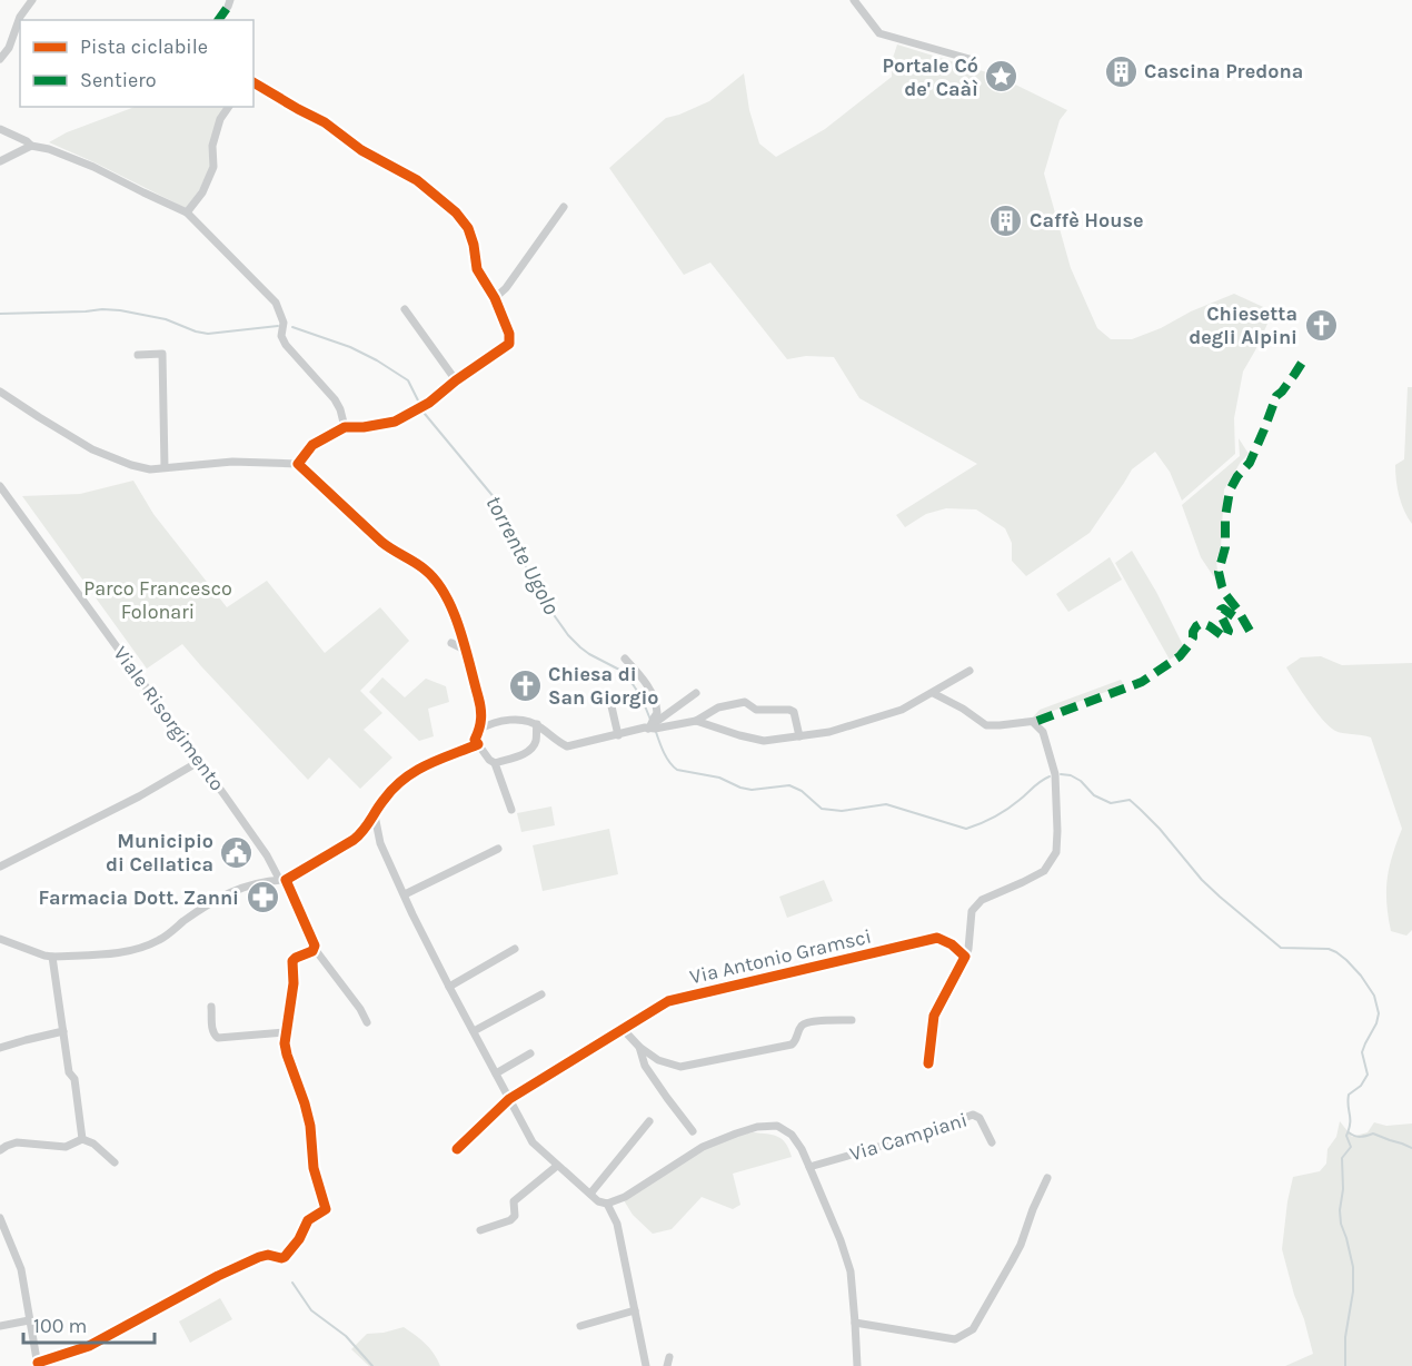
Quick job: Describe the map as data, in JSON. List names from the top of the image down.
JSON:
{
  "streets": {
    "street": ["Viale Risorgimento", "Via Antonio Gramsci", "Via Campiani"]
  },
  "water": ["torrente Ugolo"],
  "parks": ["Parco Francesco Folonari"],
  "places": {
    "building": ["Cascina Predona", "Caffè House"],
    "place": ["Portale Có de' Caàì"],
    "church": ["Chiesetta degli Alpini", "Chiesa di San Giorgio"],
    "public building": ["Municipio di Cellatica"],
    "pharmacy": ["Farmacia Dott. Zanni"]
  },
  "legend": ["Pista ciclabile", "Sentiero"],
  "scale_bar": "100 m"
}
